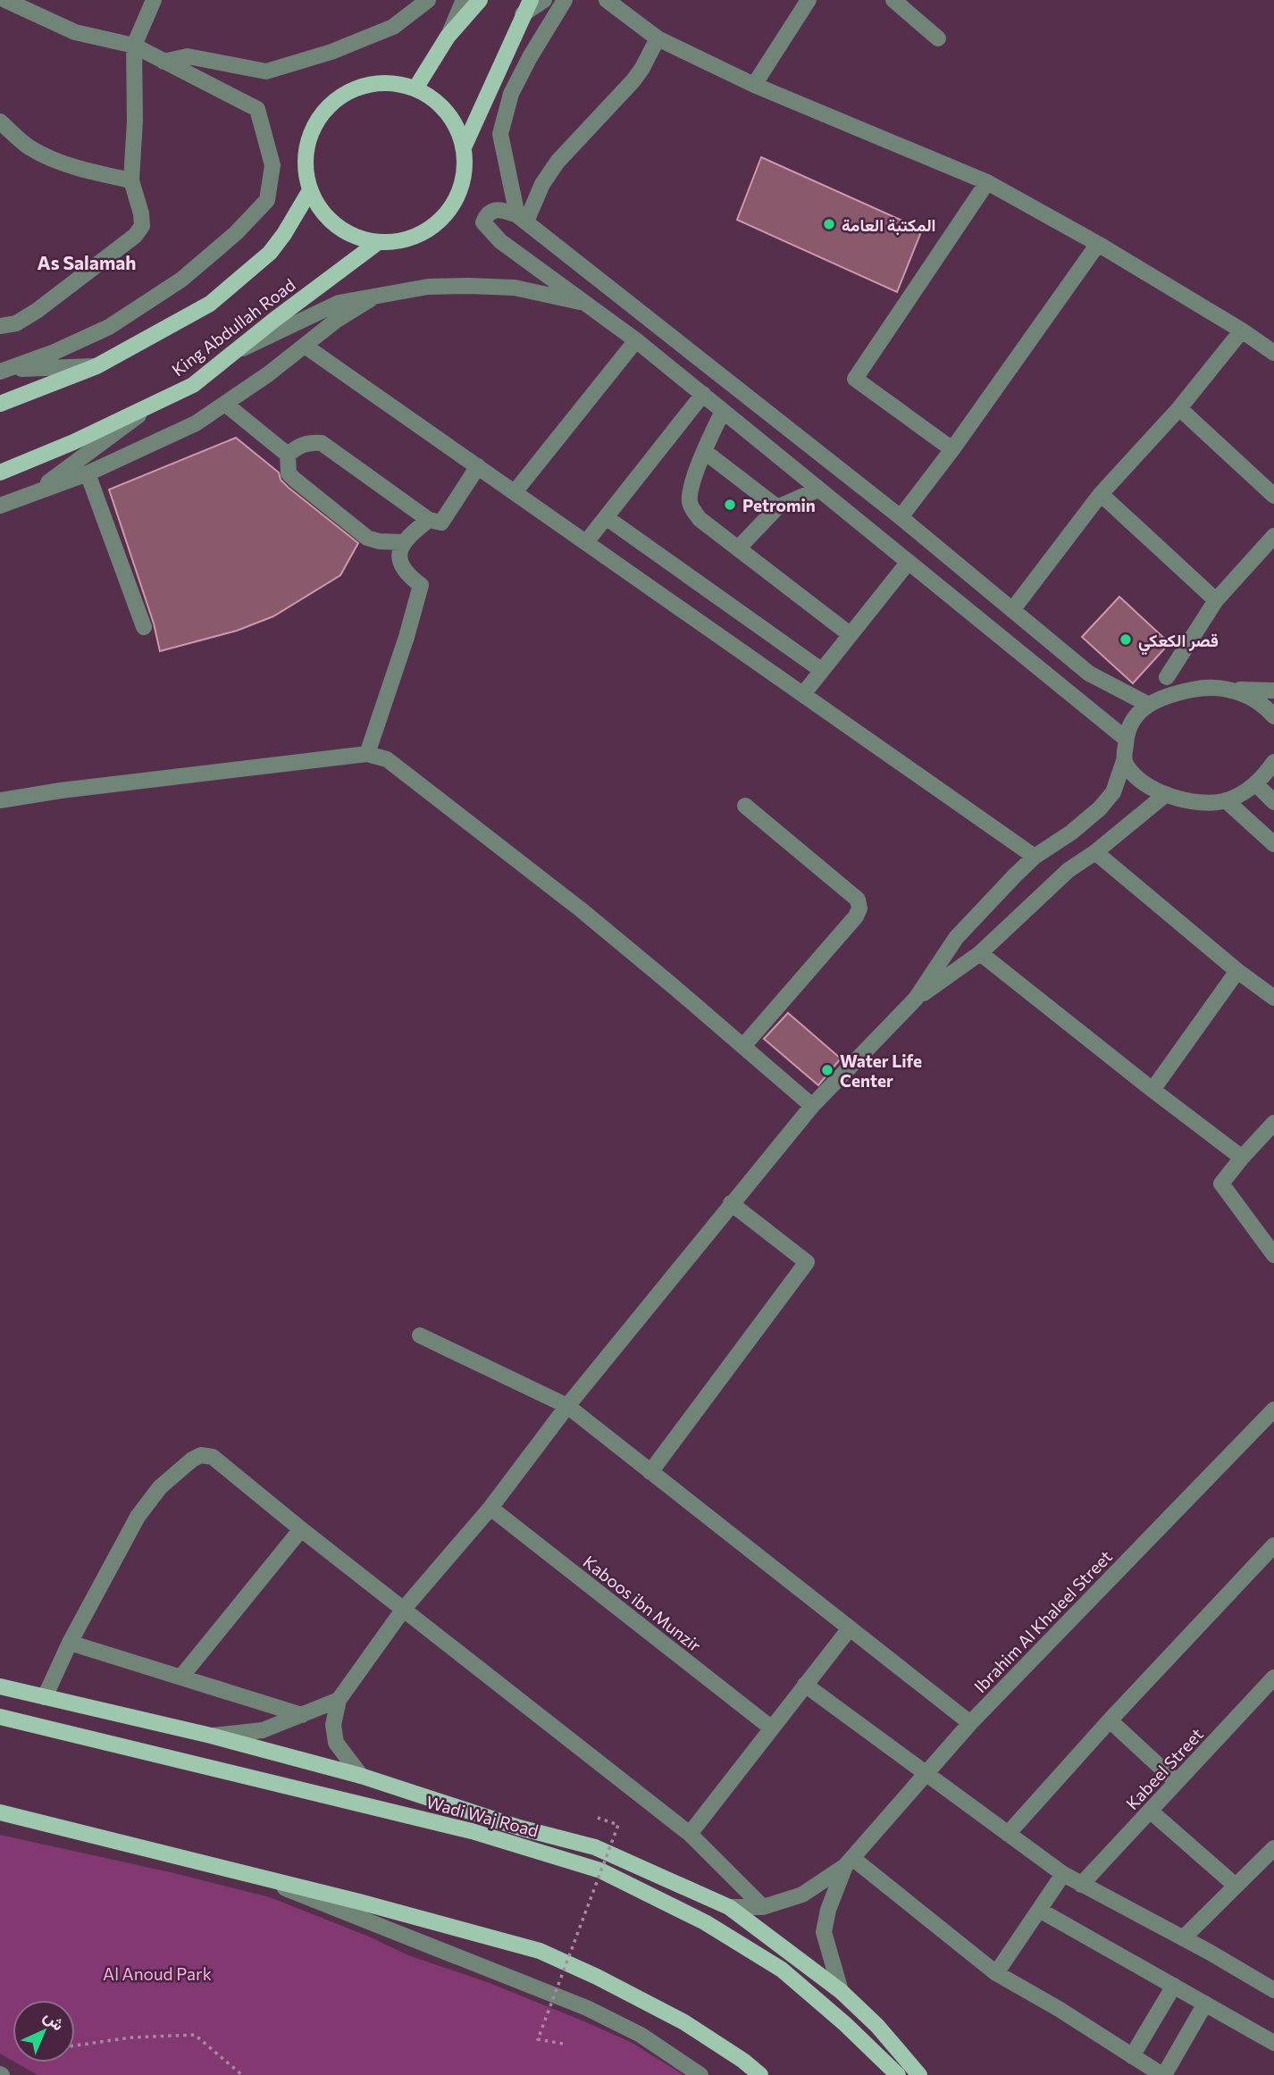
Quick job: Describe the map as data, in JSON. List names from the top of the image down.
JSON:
{
  "streets": {
    "main road": ["King Abdullah Road", "Wadi Waj Road"],
    "street": ["Kaboos ibn Munzir", "Ibrahim Al Khaleel Street", "Kabeel Street"]
  },
  "districts": ["As Salamah"],
  "parks": ["Al Anoud Park"],
  "places": [
    "المكتبة العامة",
    "Petromin",
    "قصر الكعكي",
    "Water Life Center"
  ],
  "north": "top right"
}
